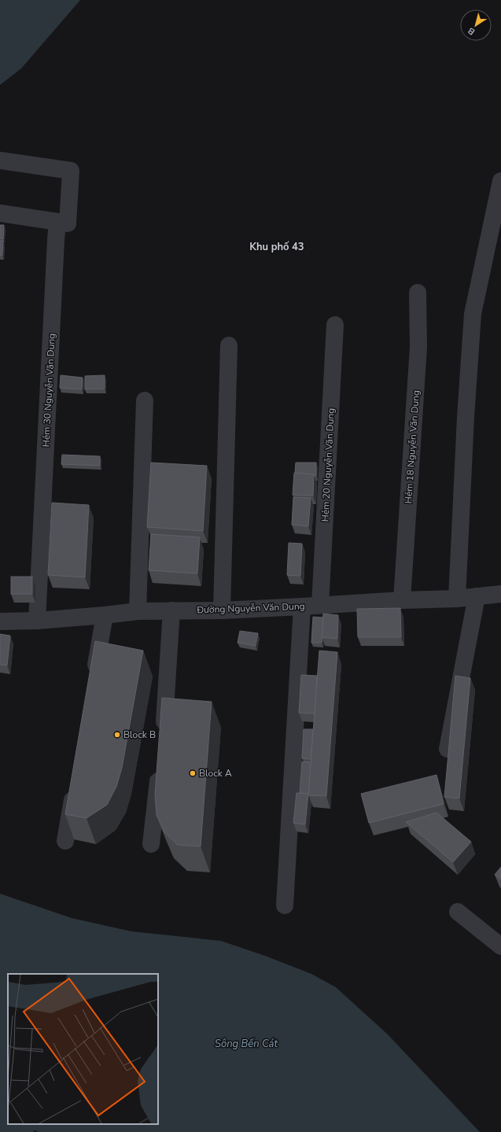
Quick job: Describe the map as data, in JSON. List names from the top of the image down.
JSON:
{
  "streets": {
    "street": [
      "Hẻm 30 Nguyễn Văn Dung",
      "Hẻm 18 Nguyễn Văn Dung",
      "Hẻm 20 Nguyễn Văn Dung",
      "Đường Nguyễn Văn Dung"
    ]
  },
  "crossings": [
    ["Hẻm 30 Nguyễn Văn Dung", "Đường Nguyễn Văn Dung"],
    ["Hẻm 18 Nguyễn Văn Dung", "Đường Nguyễn Văn Dung"],
    ["Hẻm 20 Nguyễn Văn Dung", "Đường Nguyễn Văn Dung"]
  ],
  "districts": ["Khu phố 43"],
  "water": ["Sông Bến Cát"],
  "places": ["Block B", "Block A"],
  "north": "bottom left"
}
